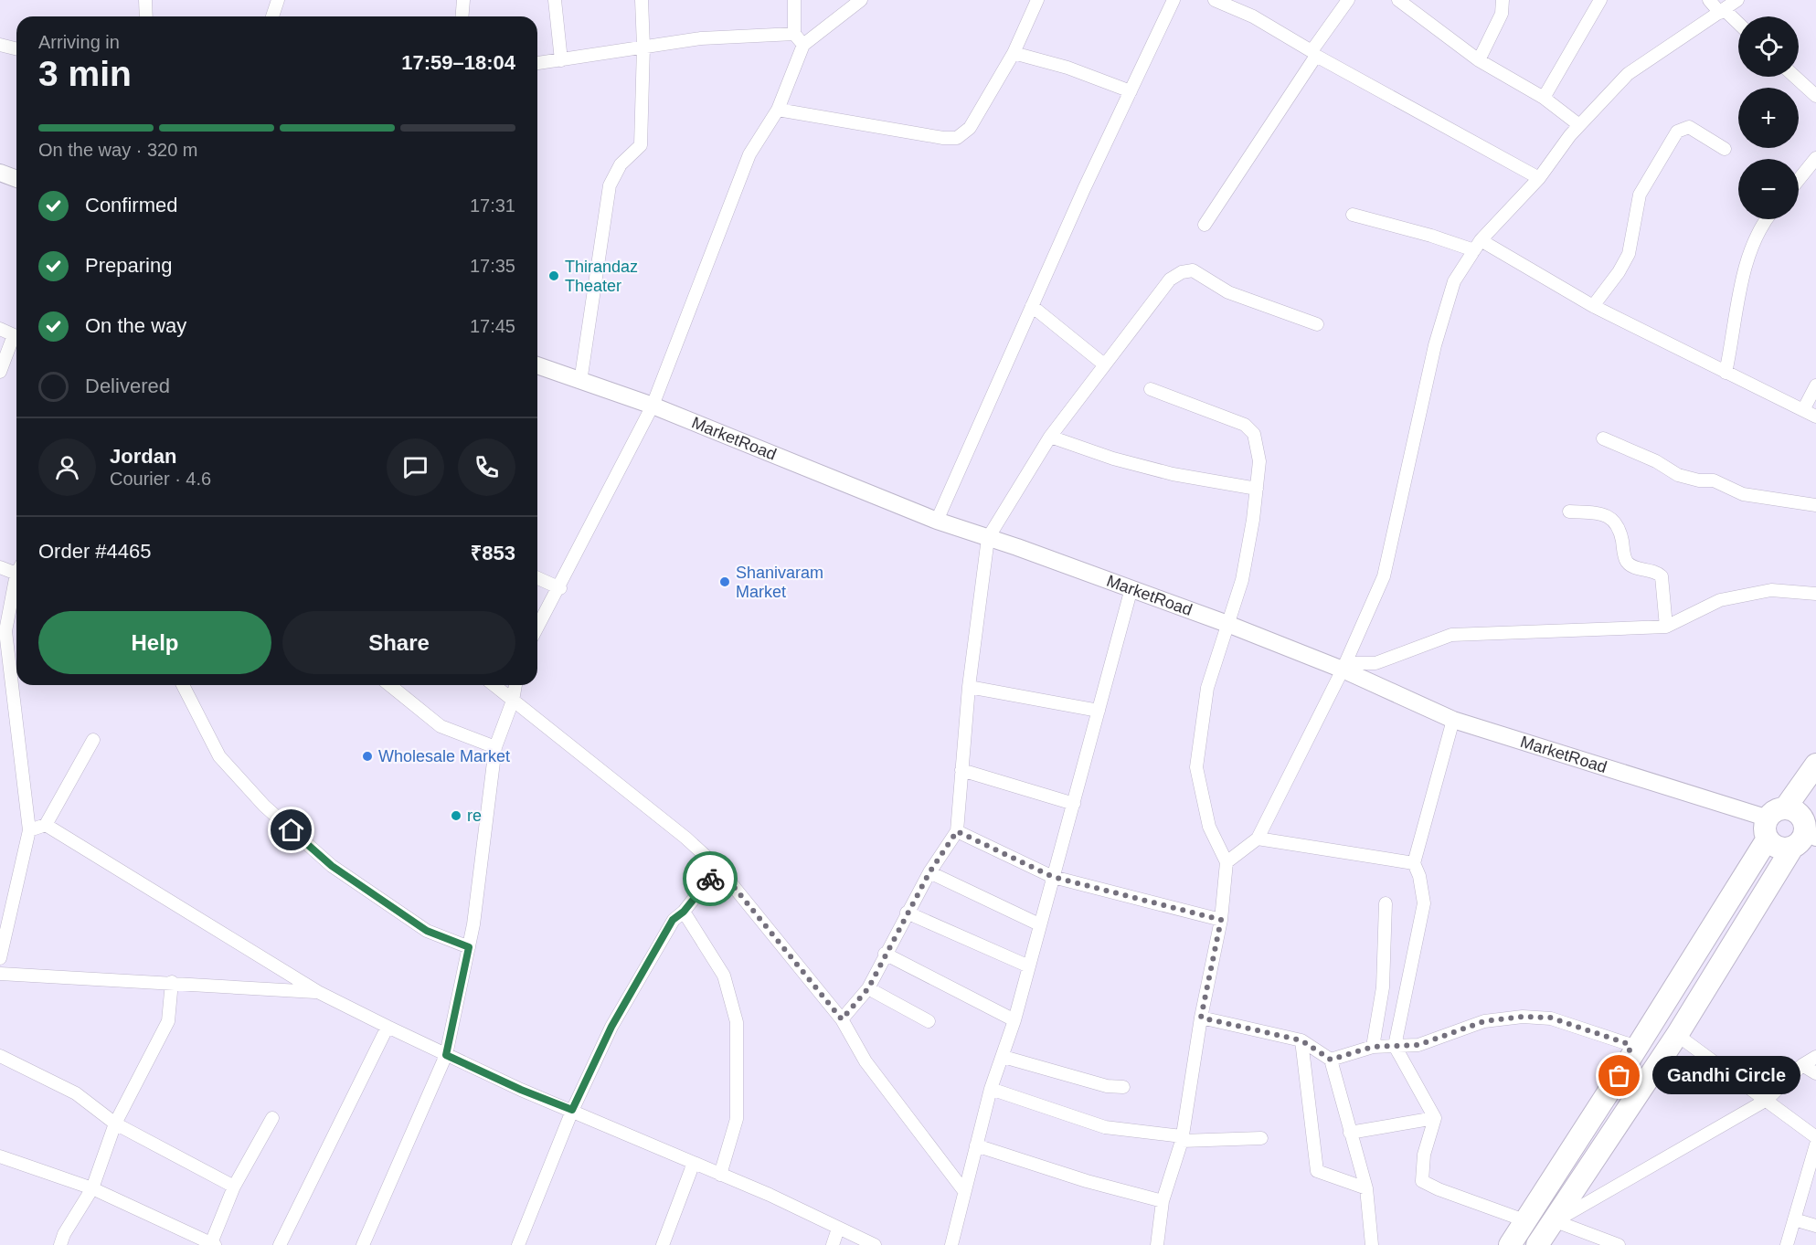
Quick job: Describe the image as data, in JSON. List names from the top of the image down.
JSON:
{
  "streets": {
    "street": ["MarketRoad"]
  },
  "places": [
    "Thirandaz Theater",
    "Shanivaram Market",
    "Wholesale Market",
    "re",
    "Gandhi Circle"
  ],
  "page": {
    "map_buttons": ["+", "−"],
    "heading": ["3 min", "Arriving in", "17:59–18:04"],
    "panel": [
      "Jordan",
      "Courier · 4.6",
      "Order #4465",
      "₹853"
    ],
    "bar": "On the way · 320 m",
    "list": [
      ["Confirmed", "17:31"],
      ["Preparing", "17:35"],
      ["On the way", "17:45"],
      "Delivered"
    ],
    "buttons": ["Help", "Share"],
    "bubble": "Gandhi Circle"
  }
}
